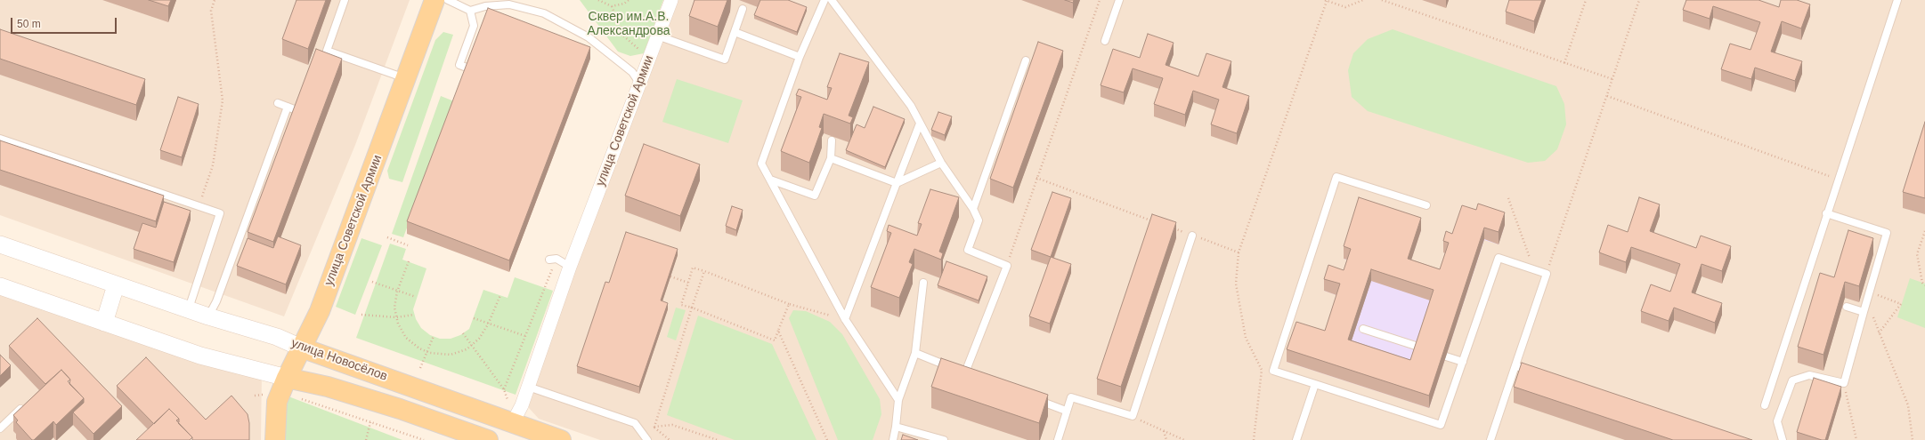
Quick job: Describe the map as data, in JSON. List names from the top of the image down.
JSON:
{
  "streets": {
    "main road": ["улица Советской Армии", "улица Новосёлов"]
  },
  "crossings": [
    ["улица Советской Армии", "улица Новосёлов"]
  ],
  "parks": ["Сквер им.А.В. Александрова"],
  "scale_bar": "50 m"
}
